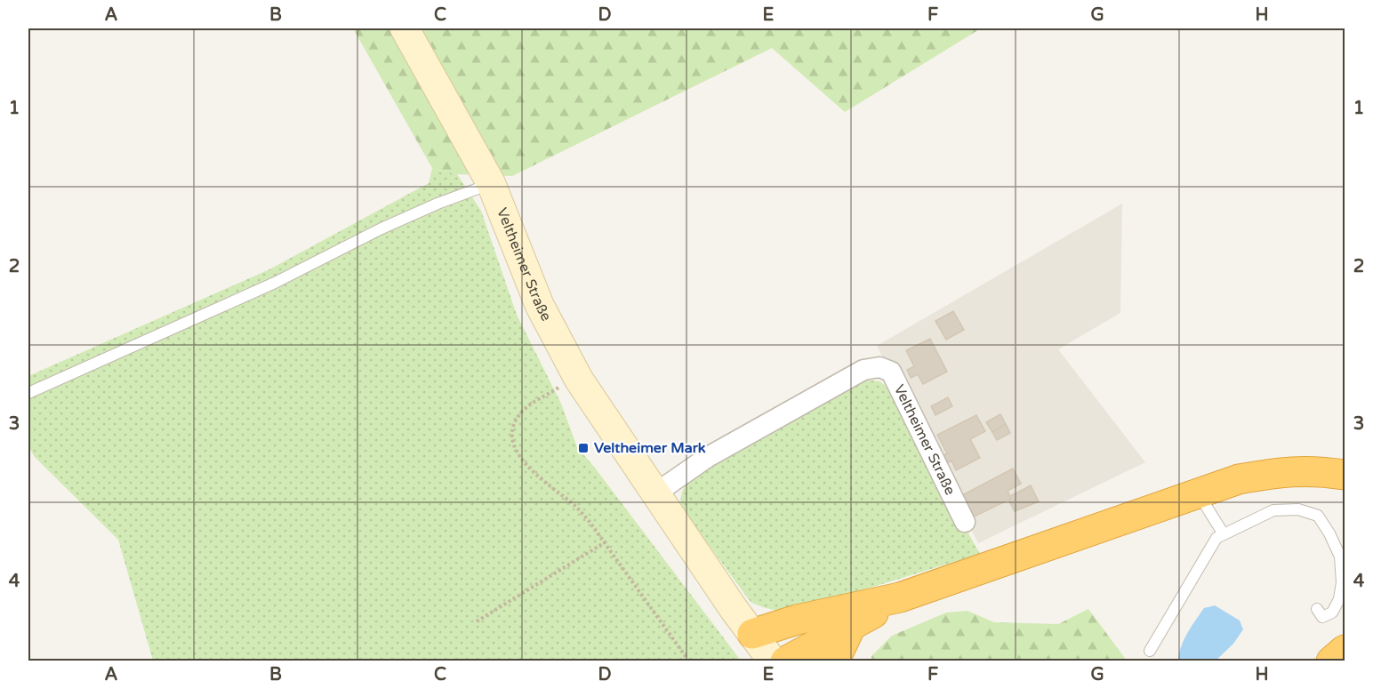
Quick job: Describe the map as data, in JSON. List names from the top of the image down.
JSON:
{
  "streets": {
    "main road": ["Veltheimer Straße"]
  },
  "places": {
    "transit": ["Veltheimer Mark"]
  },
  "grid": {
    "columns": [
      "A",
      "B",
      "C",
      "D",
      "E",
      "F",
      "G",
      "H"
    ],
    "rows": [
      "1",
      "2",
      "3",
      "4"
    ]
  }
}
